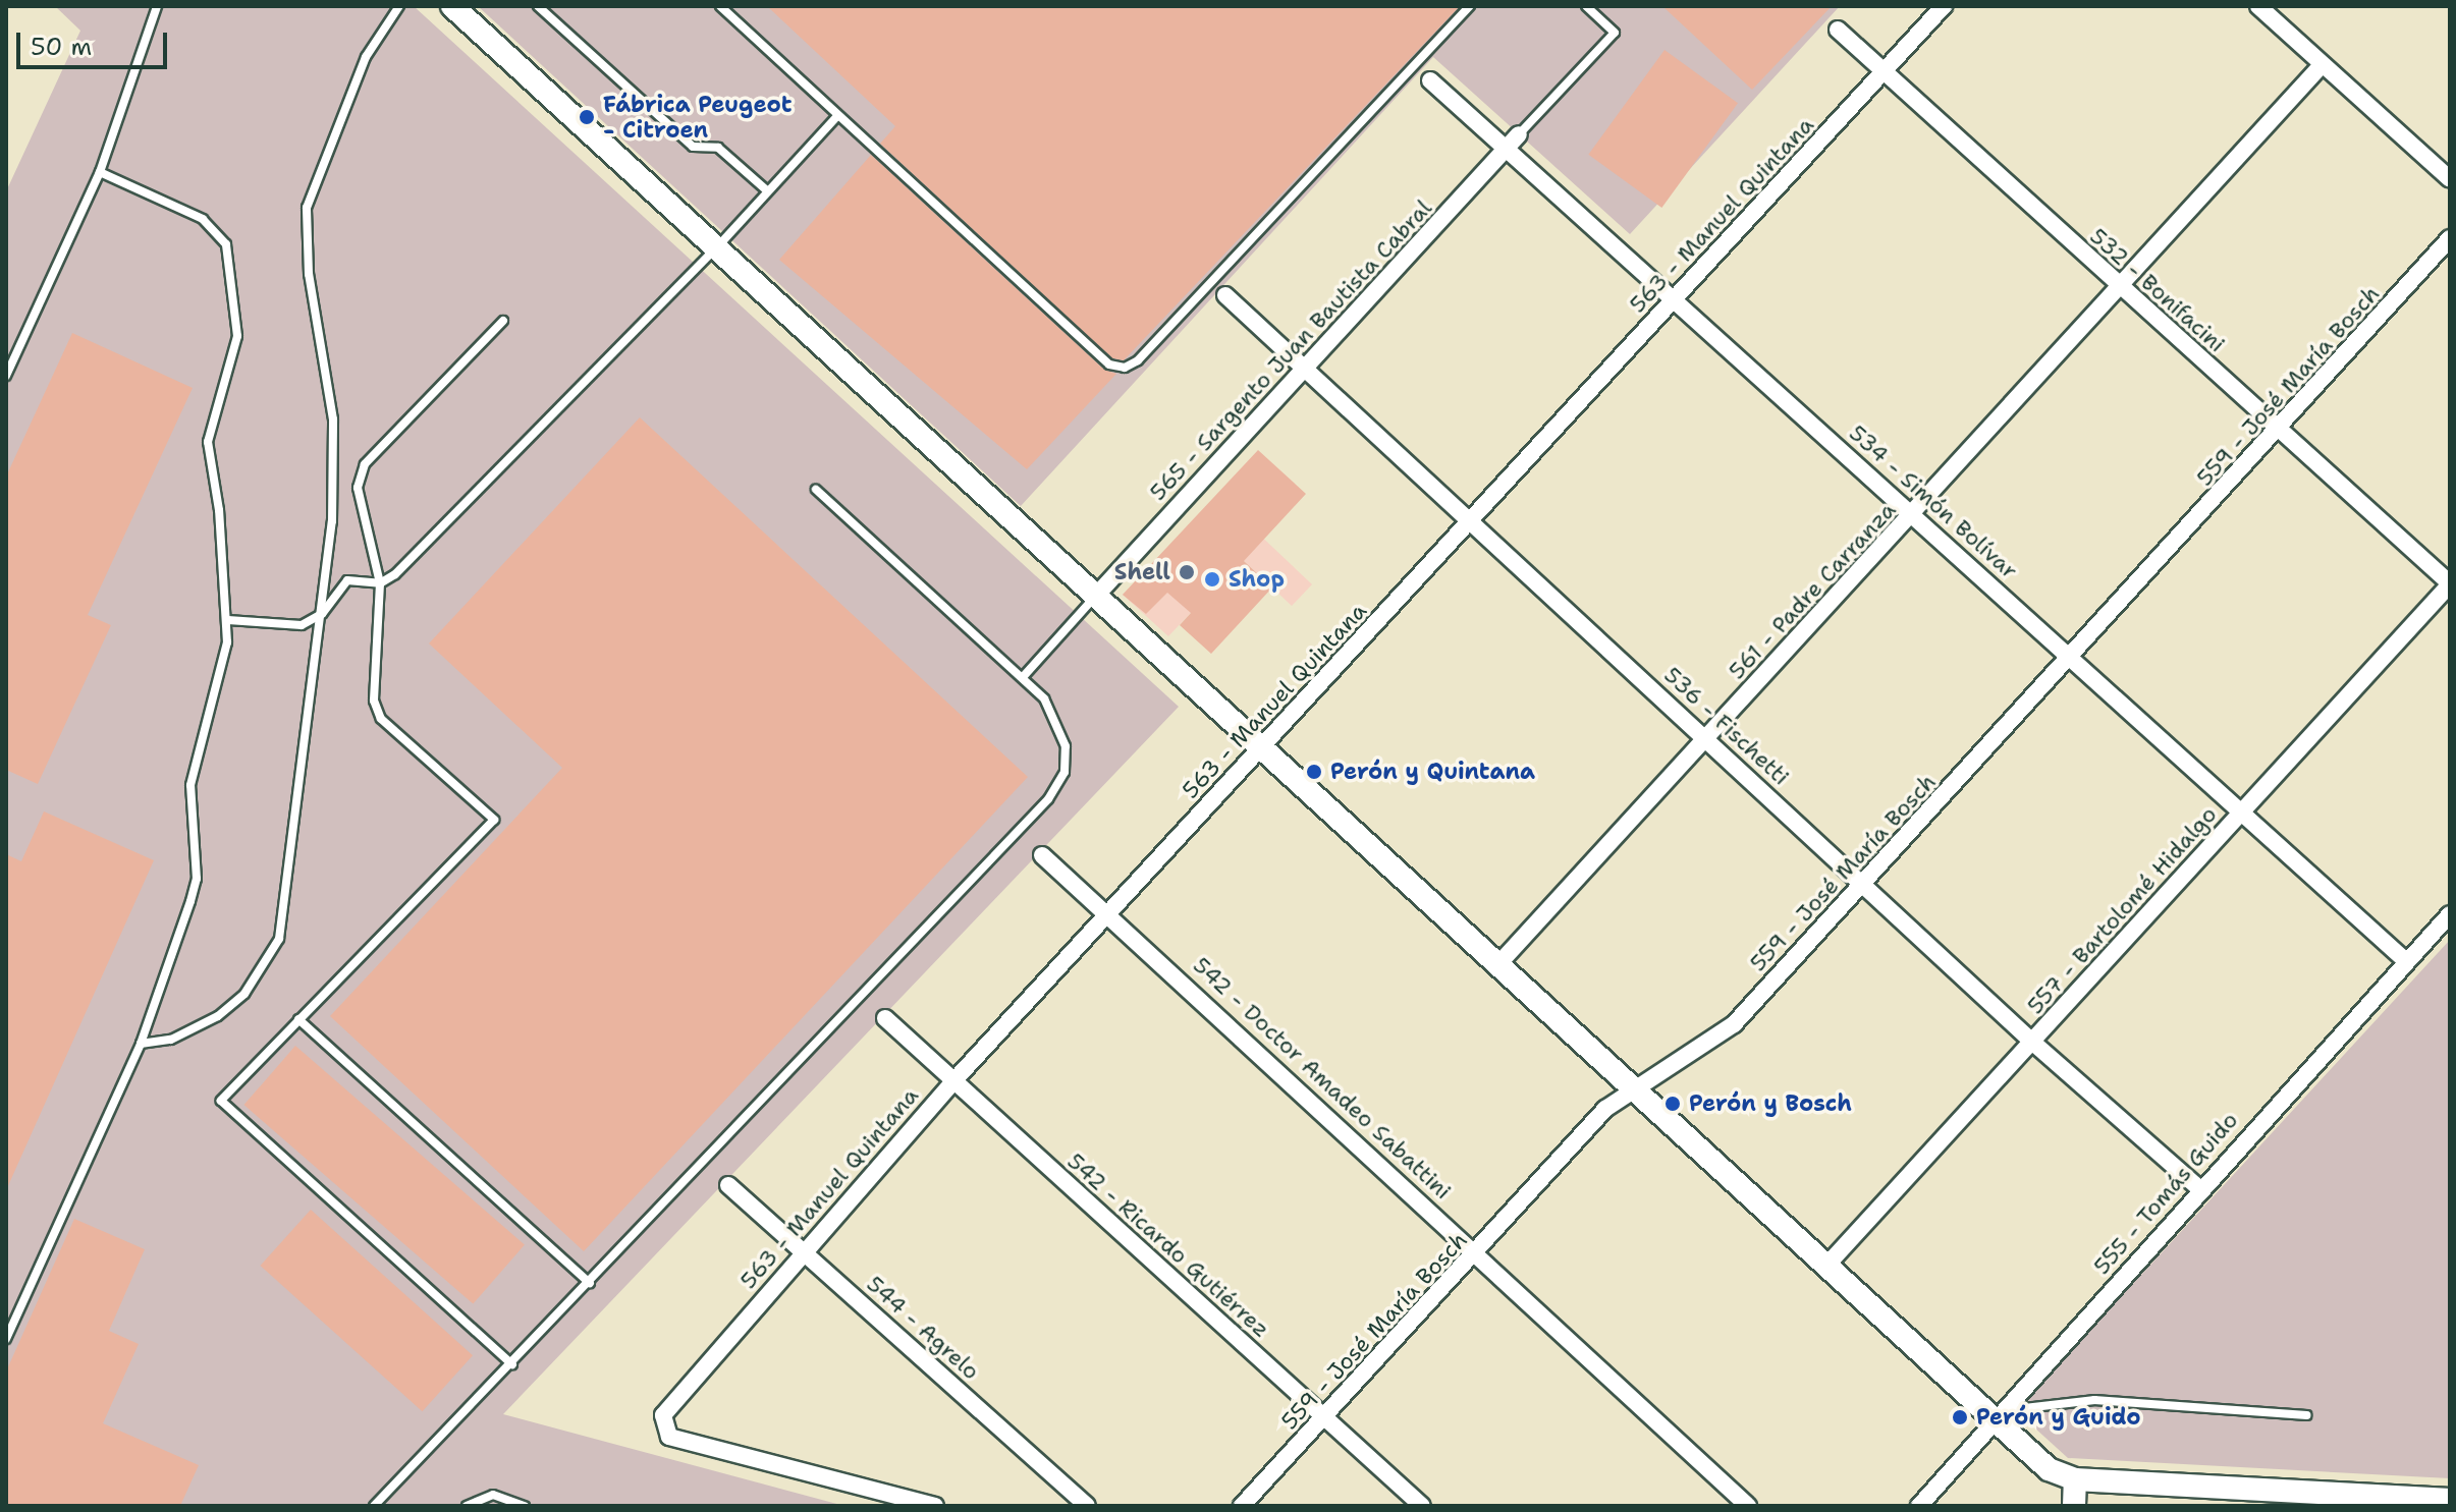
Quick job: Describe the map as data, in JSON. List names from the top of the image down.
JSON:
{
  "streets": {
    "street": [
      "563 - Manuel Quintana",
      "532 - Bonifacini",
      "565 - Sargento Juan Bautista Cabral",
      "559 - José María Bosch",
      "534 - Simón Bolívar",
      "561 - Padre Carranza",
      "536 - Fischetti",
      "557 - Bartolomé Hidalgo",
      "542 - Doctor Amadeo Sabattini",
      "555 - Tomás Guido",
      "542 - Ricardo Gutiérrez",
      "544 - Agrelo"
    ]
  },
  "crossings": [
    ["563 - Manuel Quintana", "532 - Bonifacini"],
    ["563 - Manuel Quintana", "534 - Simón Bolívar"],
    ["563 - Manuel Quintana", "536 - Fischetti"],
    ["563 - Manuel Quintana", "542 - Doctor Amadeo Sabattini"],
    ["563 - Manuel Quintana", "542 - Ricardo Gutiérrez"],
    ["563 - Manuel Quintana", "544 - Agrelo"],
    ["532 - Bonifacini", "559 - José María Bosch"],
    ["532 - Bonifacini", "561 - Padre Carranza"],
    ["532 - Bonifacini", "557 - Bartolomé Hidalgo"],
    ["565 - Sargento Juan Bautista Cabral", "534 - Simón Bolívar"],
    ["565 - Sargento Juan Bautista Cabral", "536 - Fischetti"],
    ["559 - José María Bosch", "534 - Simón Bolívar"],
    ["559 - José María Bosch", "536 - Fischetti"],
    ["559 - José María Bosch", "542 - Doctor Amadeo Sabattini"],
    ["559 - José María Bosch", "542 - Ricardo Gutiérrez"],
    ["534 - Simón Bolívar", "561 - Padre Carranza"],
    ["534 - Simón Bolívar", "557 - Bartolomé Hidalgo"],
    ["534 - Simón Bolívar", "555 - Tomás Guido"],
    ["561 - Padre Carranza", "536 - Fischetti"],
    ["536 - Fischetti", "557 - Bartolomé Hidalgo"],
    ["536 - Fischetti", "555 - Tomás Guido"]
  ],
  "places": [
    "Fábrica Peugeot - Citroen",
    "Shell",
    "Shop",
    "Perón y Quintana",
    "Perón y Bosch",
    "Perón y Guido"
  ],
  "scale_bar": "50 m"
}
